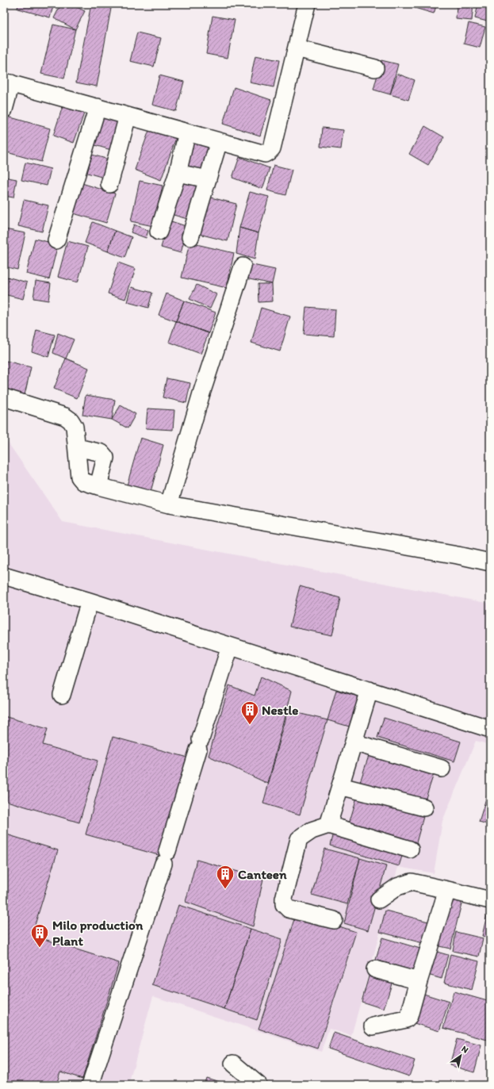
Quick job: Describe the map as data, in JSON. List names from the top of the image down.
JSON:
{
  "places": {
    "building": ["Nestle", "Canteen", "Milo production Plant"]
  },
  "north": "top right"
}
